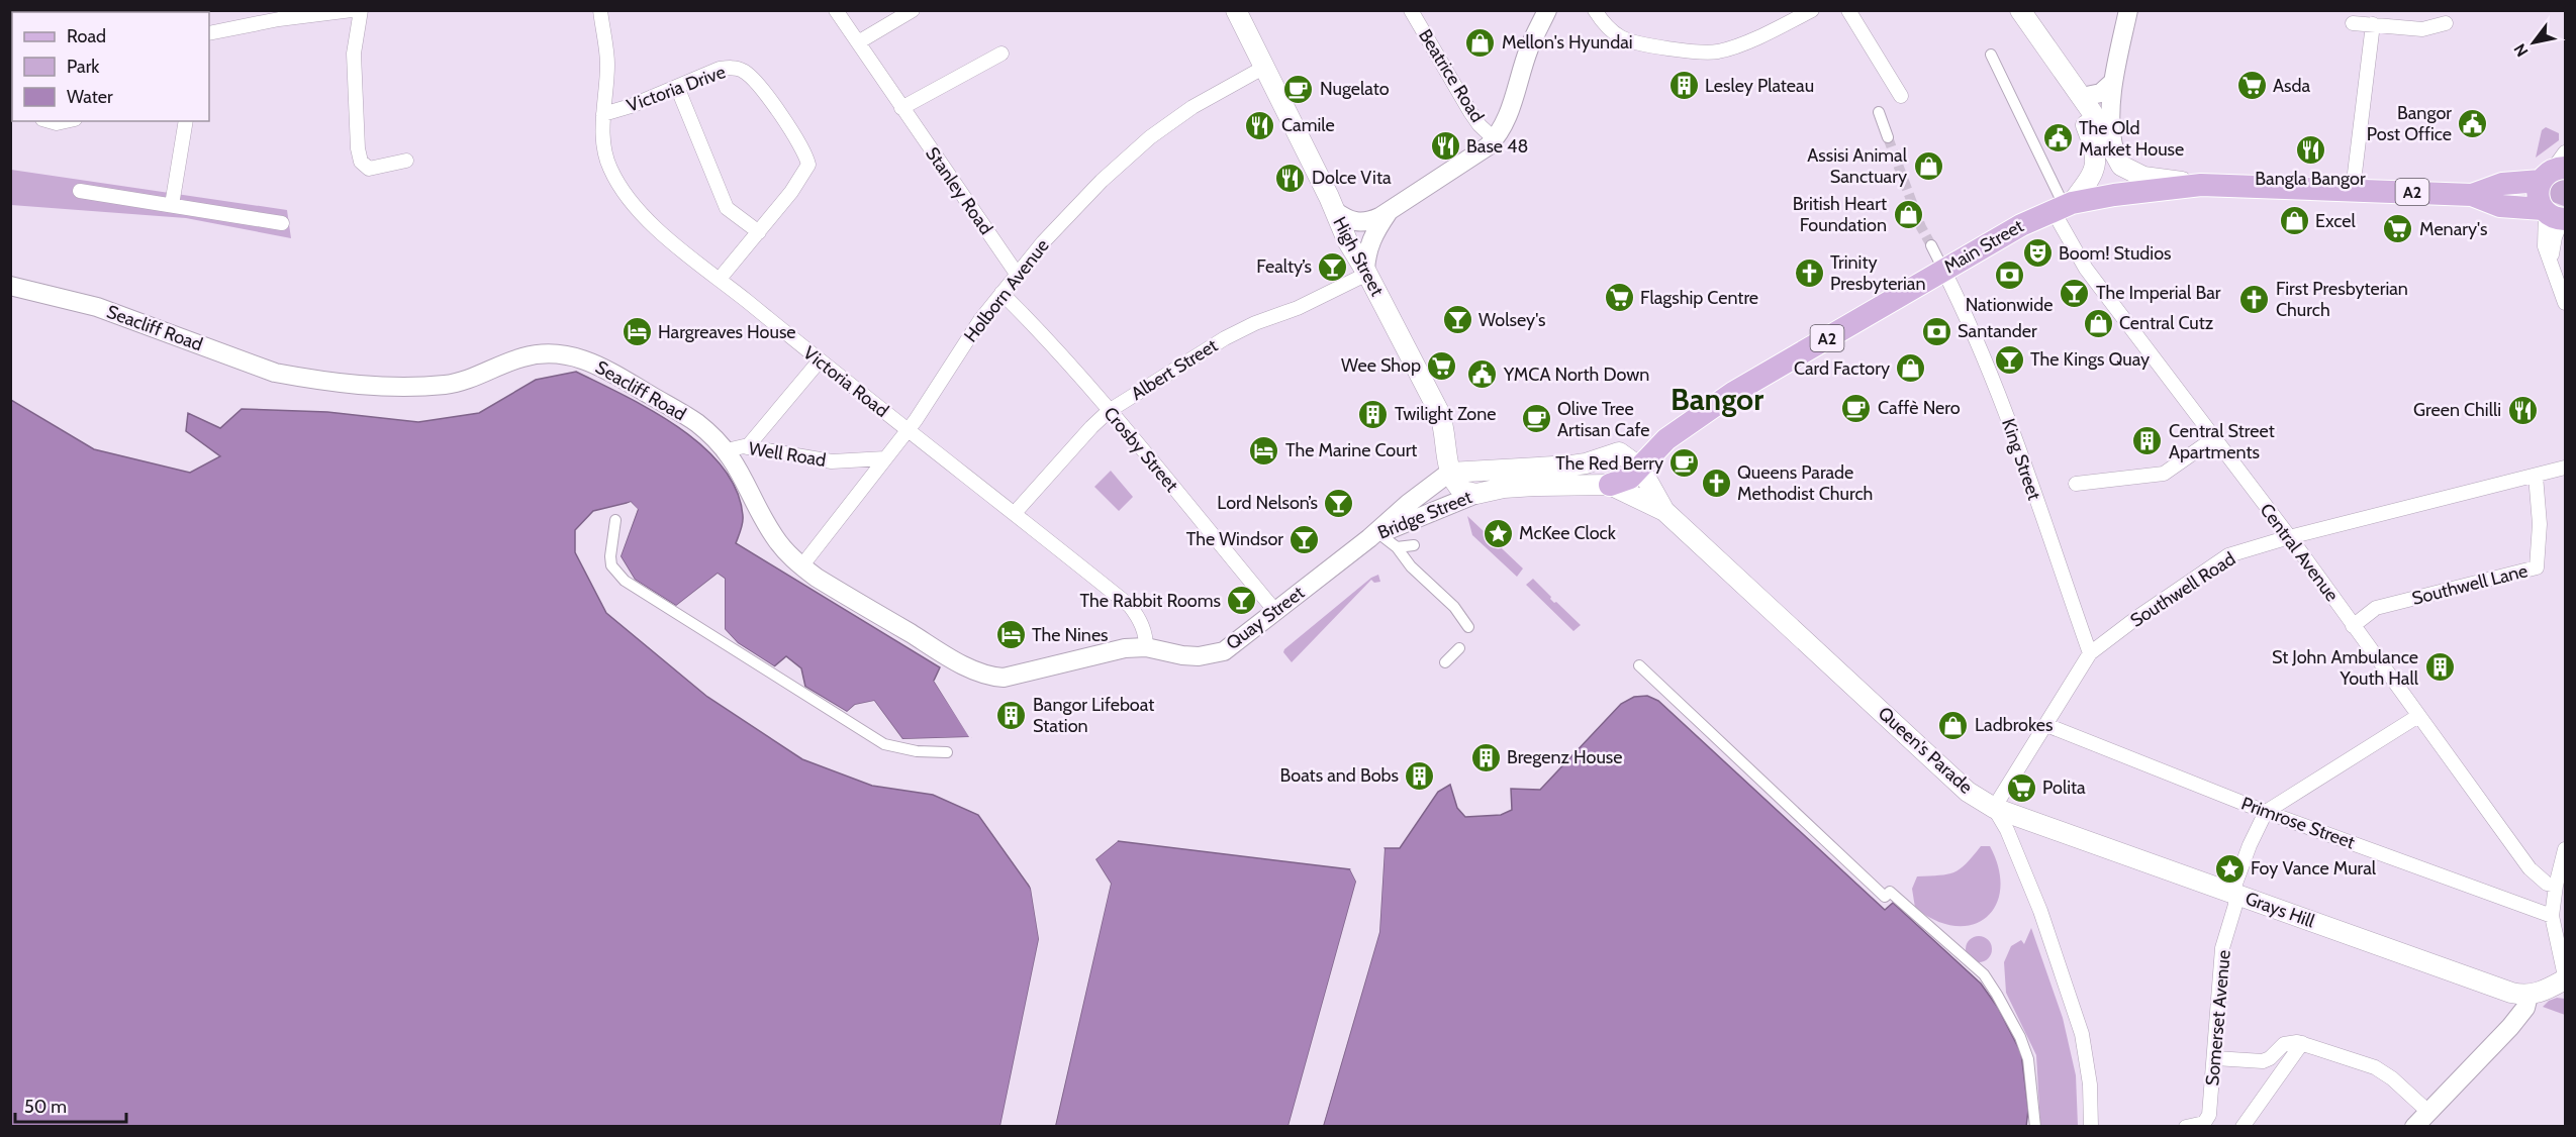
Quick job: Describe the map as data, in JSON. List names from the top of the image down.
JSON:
{
  "streets": {
    "main road": [
      "A2",
      "Main Street",
      "High Street",
      "Bridge Street",
      "Queen's Parade",
      "Grays Hill"
    ],
    "street": [
      "Beatrice Road",
      "Victoria Drive",
      "Stanley Road",
      "Holborn Avenue",
      "Seacliff Road",
      "Albert Street",
      "Victoria Road",
      "Crosby Street",
      "Well Road",
      "King Street",
      "Central Avenue",
      "Southwell Lane",
      "Southwell Road",
      "Quay Street",
      "Primrose Street",
      "Somerset Avenue"
    ]
  },
  "crossings": [
    ["Victoria Drive", "Victoria Road"],
    ["Stanley Road", "Holborn Avenue"],
    ["A2", "Main Street"],
    ["Main Street", "King Street"],
    ["Main Street", "Bridge Street"],
    ["Main Street", "Central Avenue"],
    ["High Street", "Holborn Avenue"],
    ["High Street", "Albert Street"],
    ["High Street", "Bridge Street"],
    ["Holborn Avenue", "Seacliff Road"],
    ["Holborn Avenue", "Victoria Road"],
    ["Holborn Avenue", "Crosby Street"],
    ["Holborn Avenue", "Well Road"],
    ["Seacliff Road", "Victoria Road"],
    ["Seacliff Road", "Well Road"],
    ["Seacliff Road", "Quay Street"],
    ["Albert Street", "Victoria Road"],
    ["Albert Street", "Crosby Street"],
    ["Victoria Road", "Quay Street"],
    ["Crosby Street", "Quay Street"],
    ["King Street", "Southwell Road"],
    ["Bridge Street", "Quay Street"],
    ["Bridge Street", "Queen's Parade"],
    ["Central Avenue", "Southwell Lane"],
    ["Central Avenue", "Southwell Road"],
    ["Southwell Lane", "Southwell Road"],
    ["Southwell Road", "Queen's Parade"],
    ["Southwell Road", "Primrose Street"],
    ["Southwell Road", "Grays Hill"],
    ["Queen's Parade", "Grays Hill"],
    ["Primrose Street", "Somerset Avenue"],
    ["Grays Hill", "Somerset Avenue"]
  ],
  "districts": ["Bangor"],
  "places": {
    "shop": [
      "Mellon's Hyundai",
      "Assisi Animal Sanctuary",
      "British Heart Foundation",
      "Excel",
      "Central Cutz",
      "Card Factory",
      "Ladbrokes"
    ],
    "building": [
      "Lesley Plateau",
      "Twilight Zone",
      "Central Street Apartments",
      "St John Ambulance Youth Hall",
      "Bangor Lifeboat Station",
      "Bregenz House",
      "Boats and Bobs"
    ],
    "supermarket": [
      "Asda",
      "Menary's",
      "Flagship Centre",
      "Wee Shop",
      "Polita"
    ],
    "cafe": [
      "Nugelato",
      "Caffè Nero",
      "Olive Tree Artisan Cafe",
      "The Red Berry"
    ],
    "public building": ["Bangor Post Office", "The Old Market House", "YMCA North Down"],
    "restaurant": [
      "Camile",
      "Base 48",
      "Bangla Bangor",
      "Dolce Vita",
      "Green Chilli"
    ],
    "theatre": ["Boom! Studios"],
    "bar": [
      "Fealty’s",
      "The Imperial Bar",
      "Wolsey's",
      "The Kings Quay",
      "Lord Nelson’s",
      "The Windsor",
      "The Rabbit Rooms"
    ],
    "church": ["Trinity Presbyterian", "First Presbyterian Church", "Queens Parade Methodist Church"],
    "bank": ["Nationwide", "Santander"],
    "hotel": ["Hargreaves House", "The Marine Court", "The Nines"],
    "place": ["McKee Clock", "Foy Vance Mural"]
  },
  "legend": ["Road", "Park", "Water"],
  "scale_bar": "50 m",
  "north": "bottom left"
}
